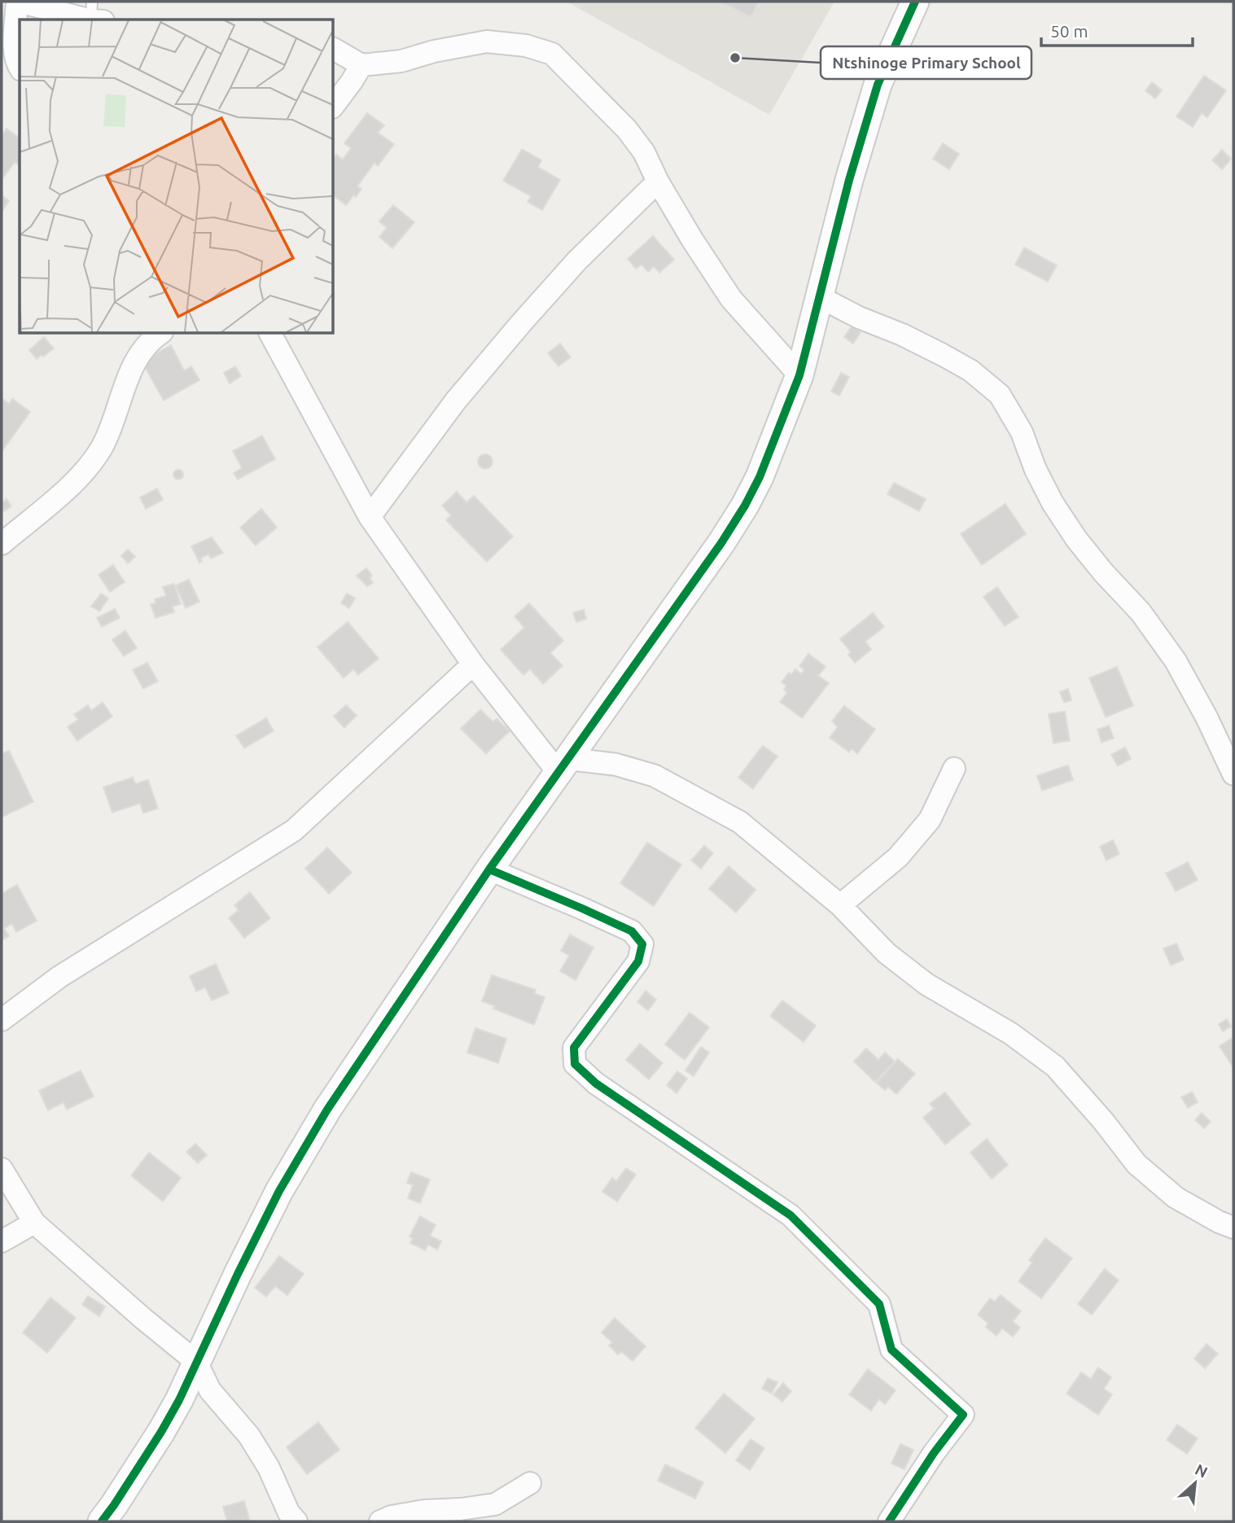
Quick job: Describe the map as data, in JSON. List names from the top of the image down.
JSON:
{
  "places": ["Ntshinoge Primary School"],
  "scale_bar": "50 m",
  "north": "top right"
}
